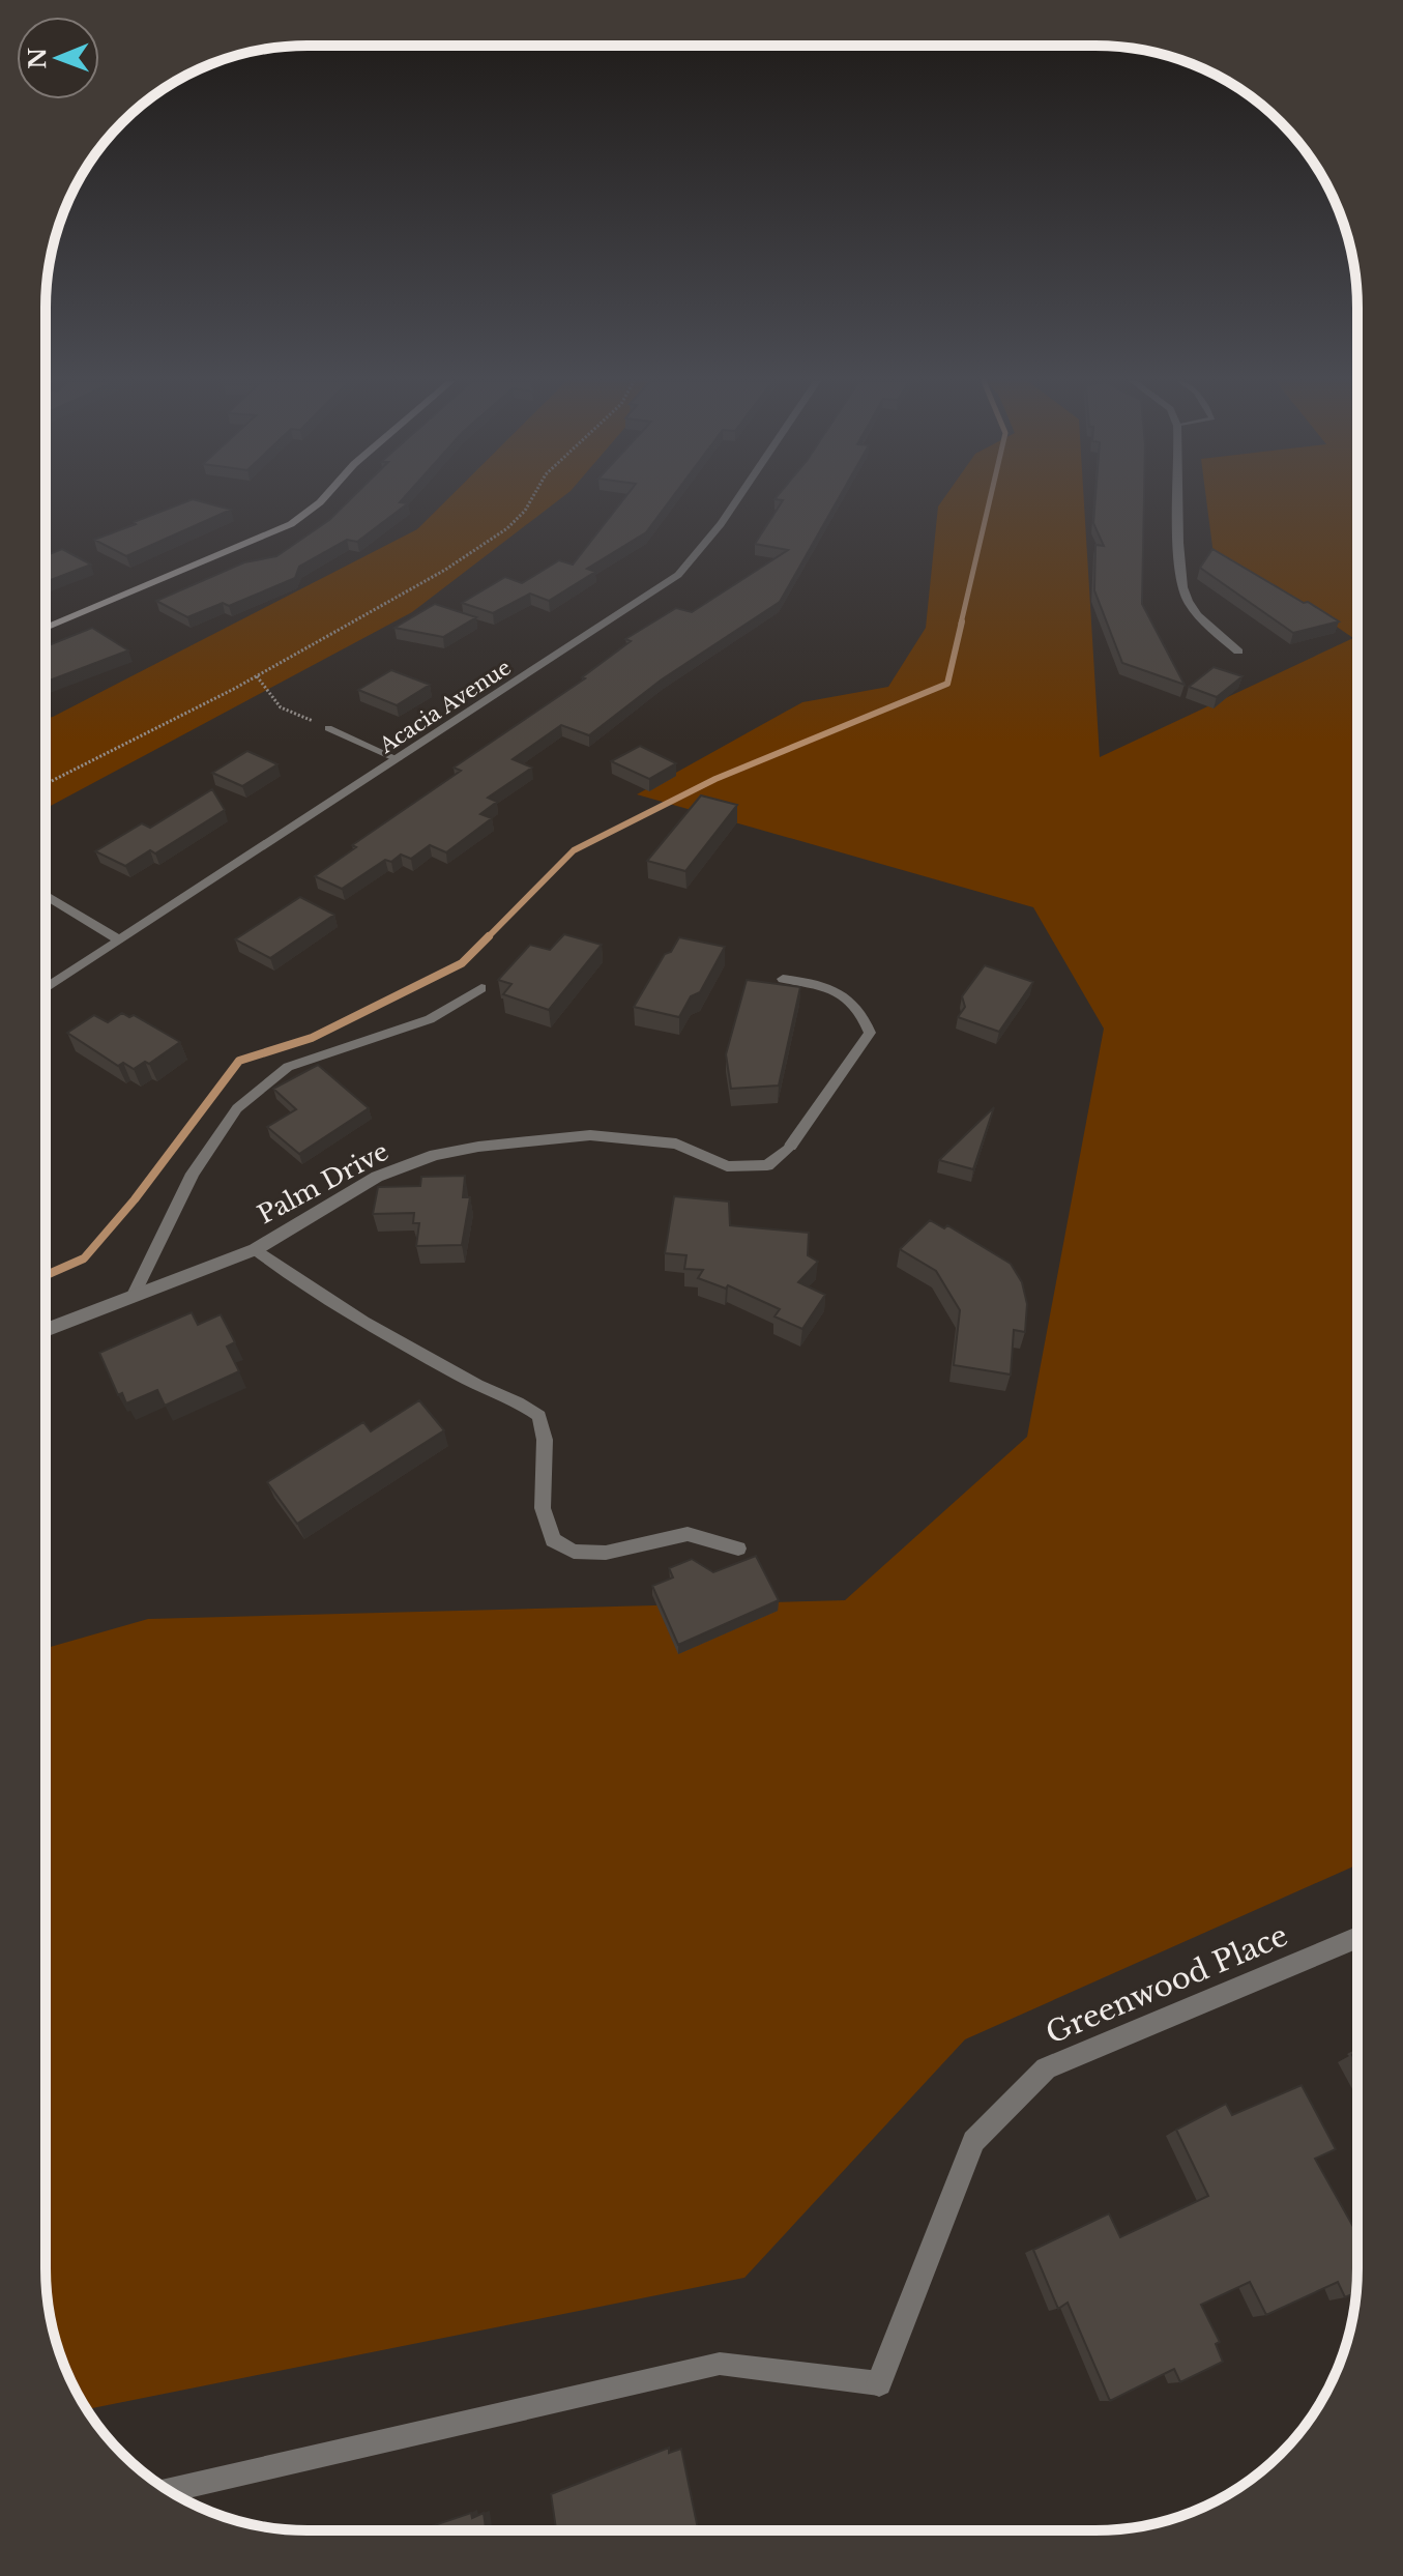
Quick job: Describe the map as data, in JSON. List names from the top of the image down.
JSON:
{
  "streets": {
    "street": ["Acacia Avenue", "Palm Drive", "Greenwood Place"]
  },
  "north": "left"
}
